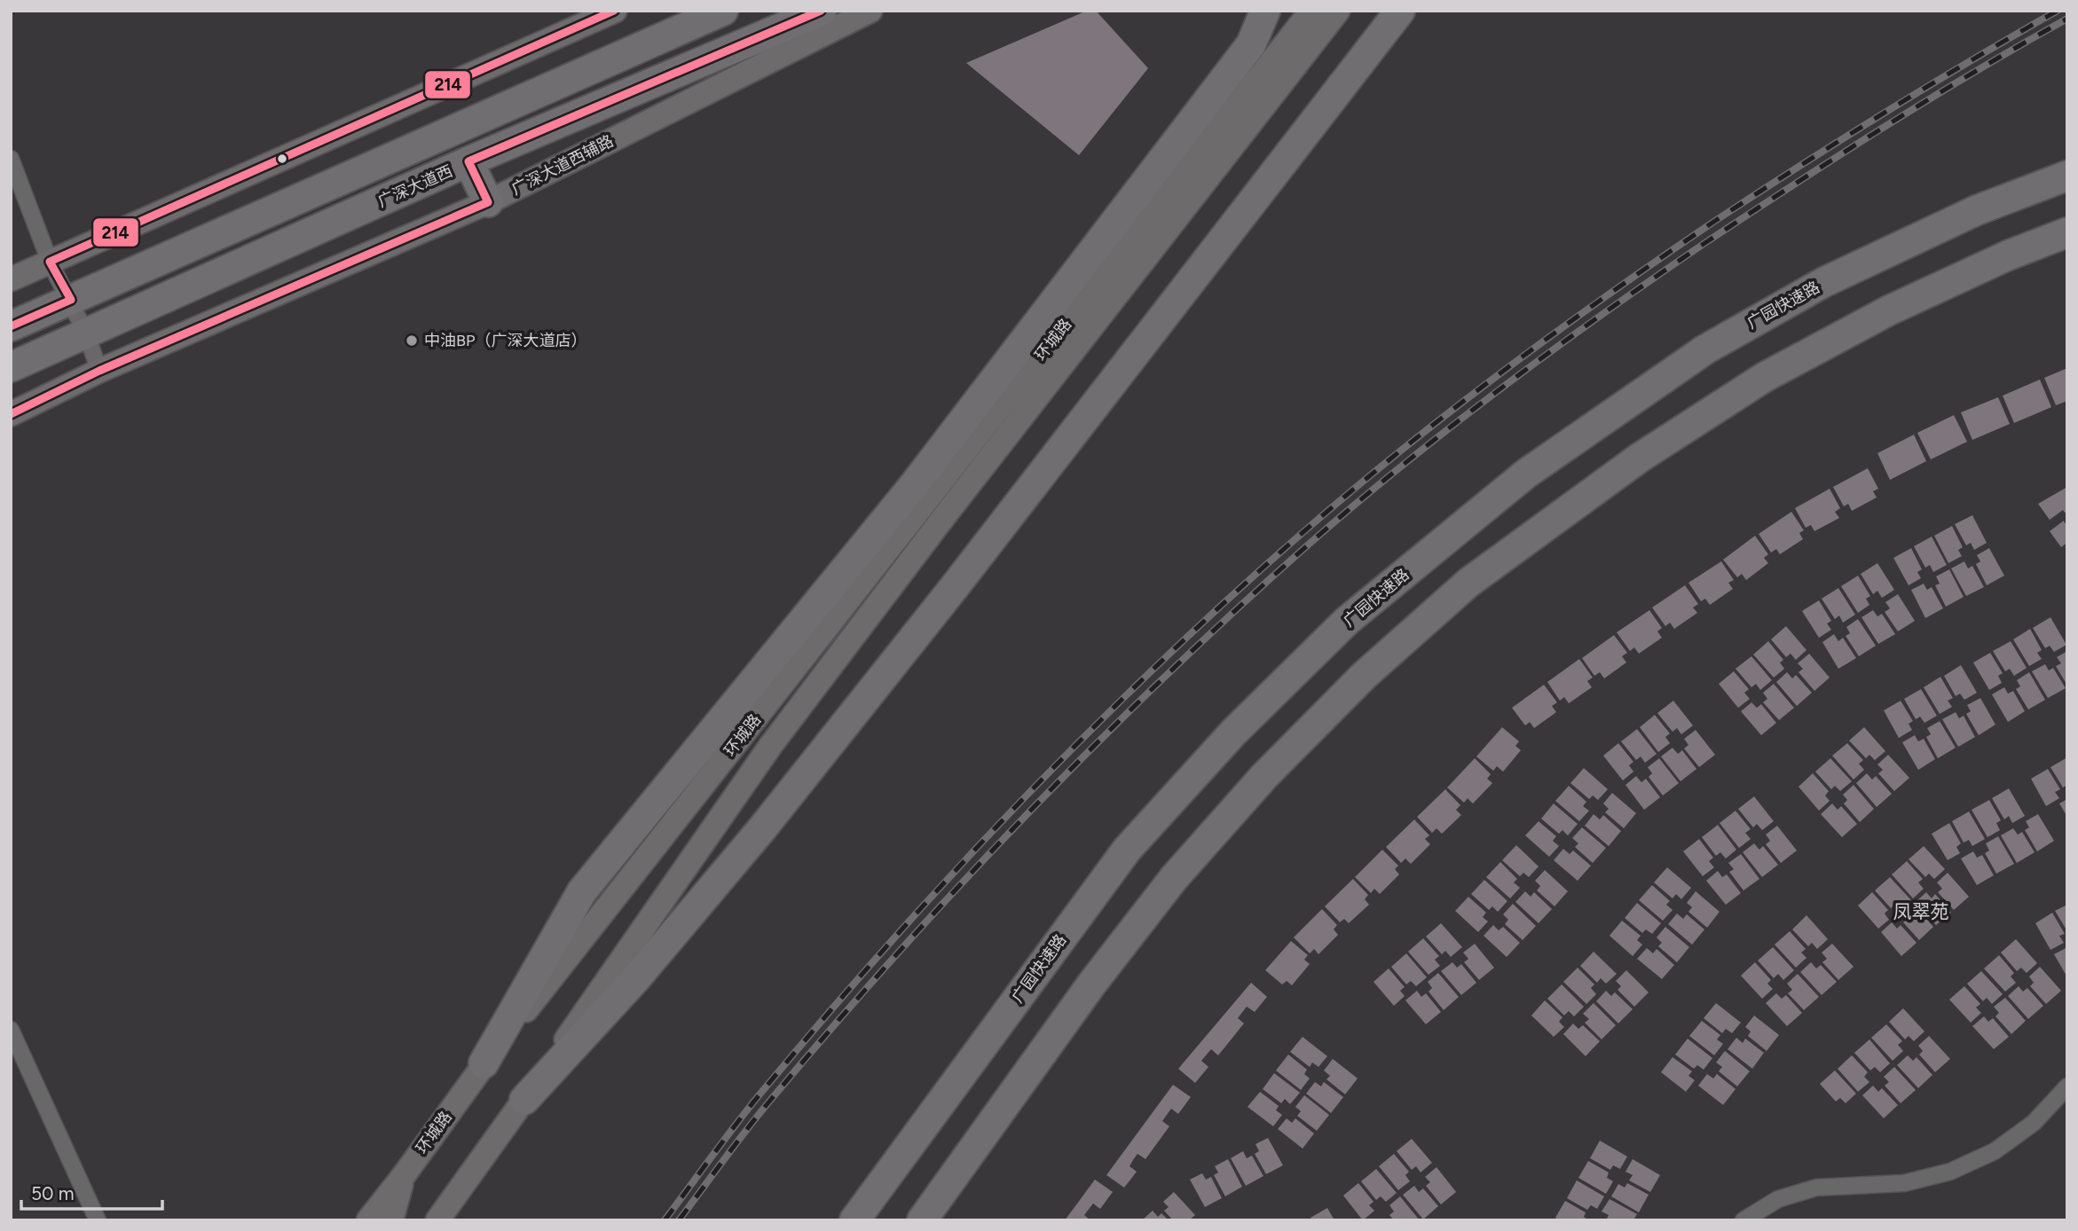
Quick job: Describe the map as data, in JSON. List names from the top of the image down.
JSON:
{
  "streets": {
    "highway": ["广深大道西", "广园快速路"],
    "main road": ["广深大道西辅路", "环城路"]
  },
  "districts": ["凤翠苑"],
  "places": ["中油BP（广深大道店）"],
  "lines": ["transit line 214"],
  "scale_bar": "50 m"
}
